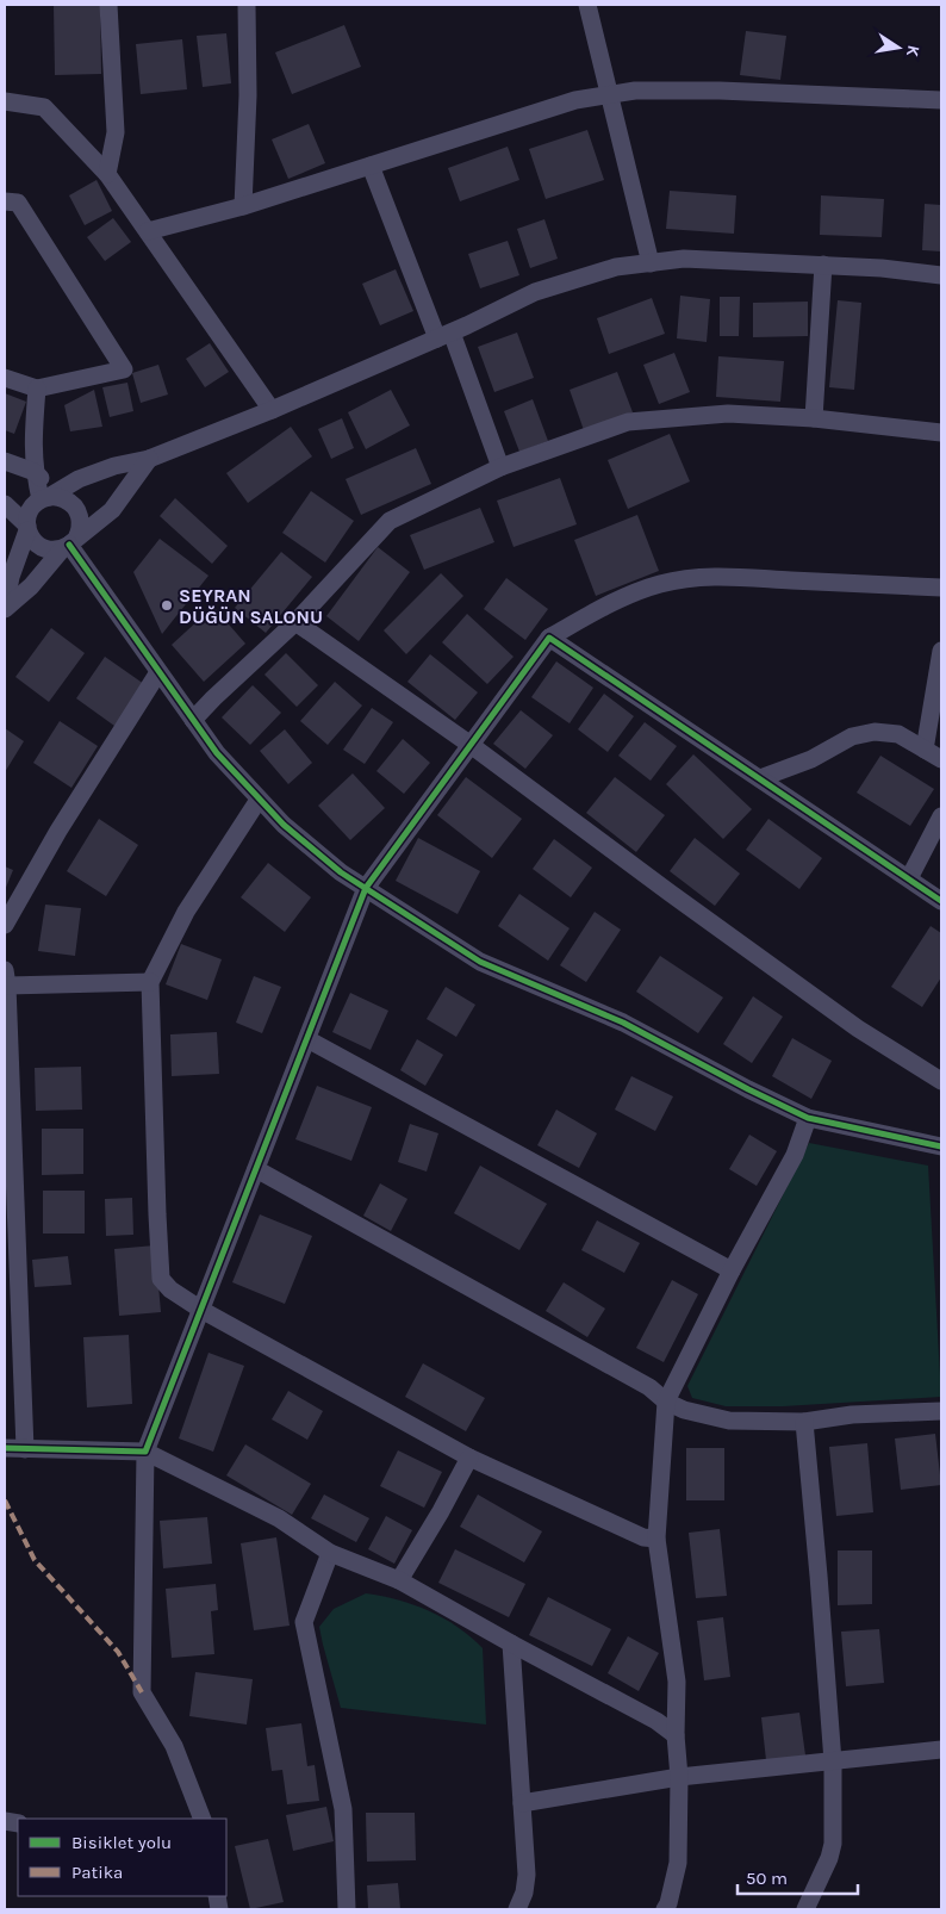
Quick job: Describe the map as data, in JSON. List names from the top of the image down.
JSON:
{
  "places": ["SEYRAN DÜĞÜN SALONU"],
  "legend": ["Bisiklet yolu", "Patika"],
  "scale_bar": "50 m",
  "north": "right"
}
